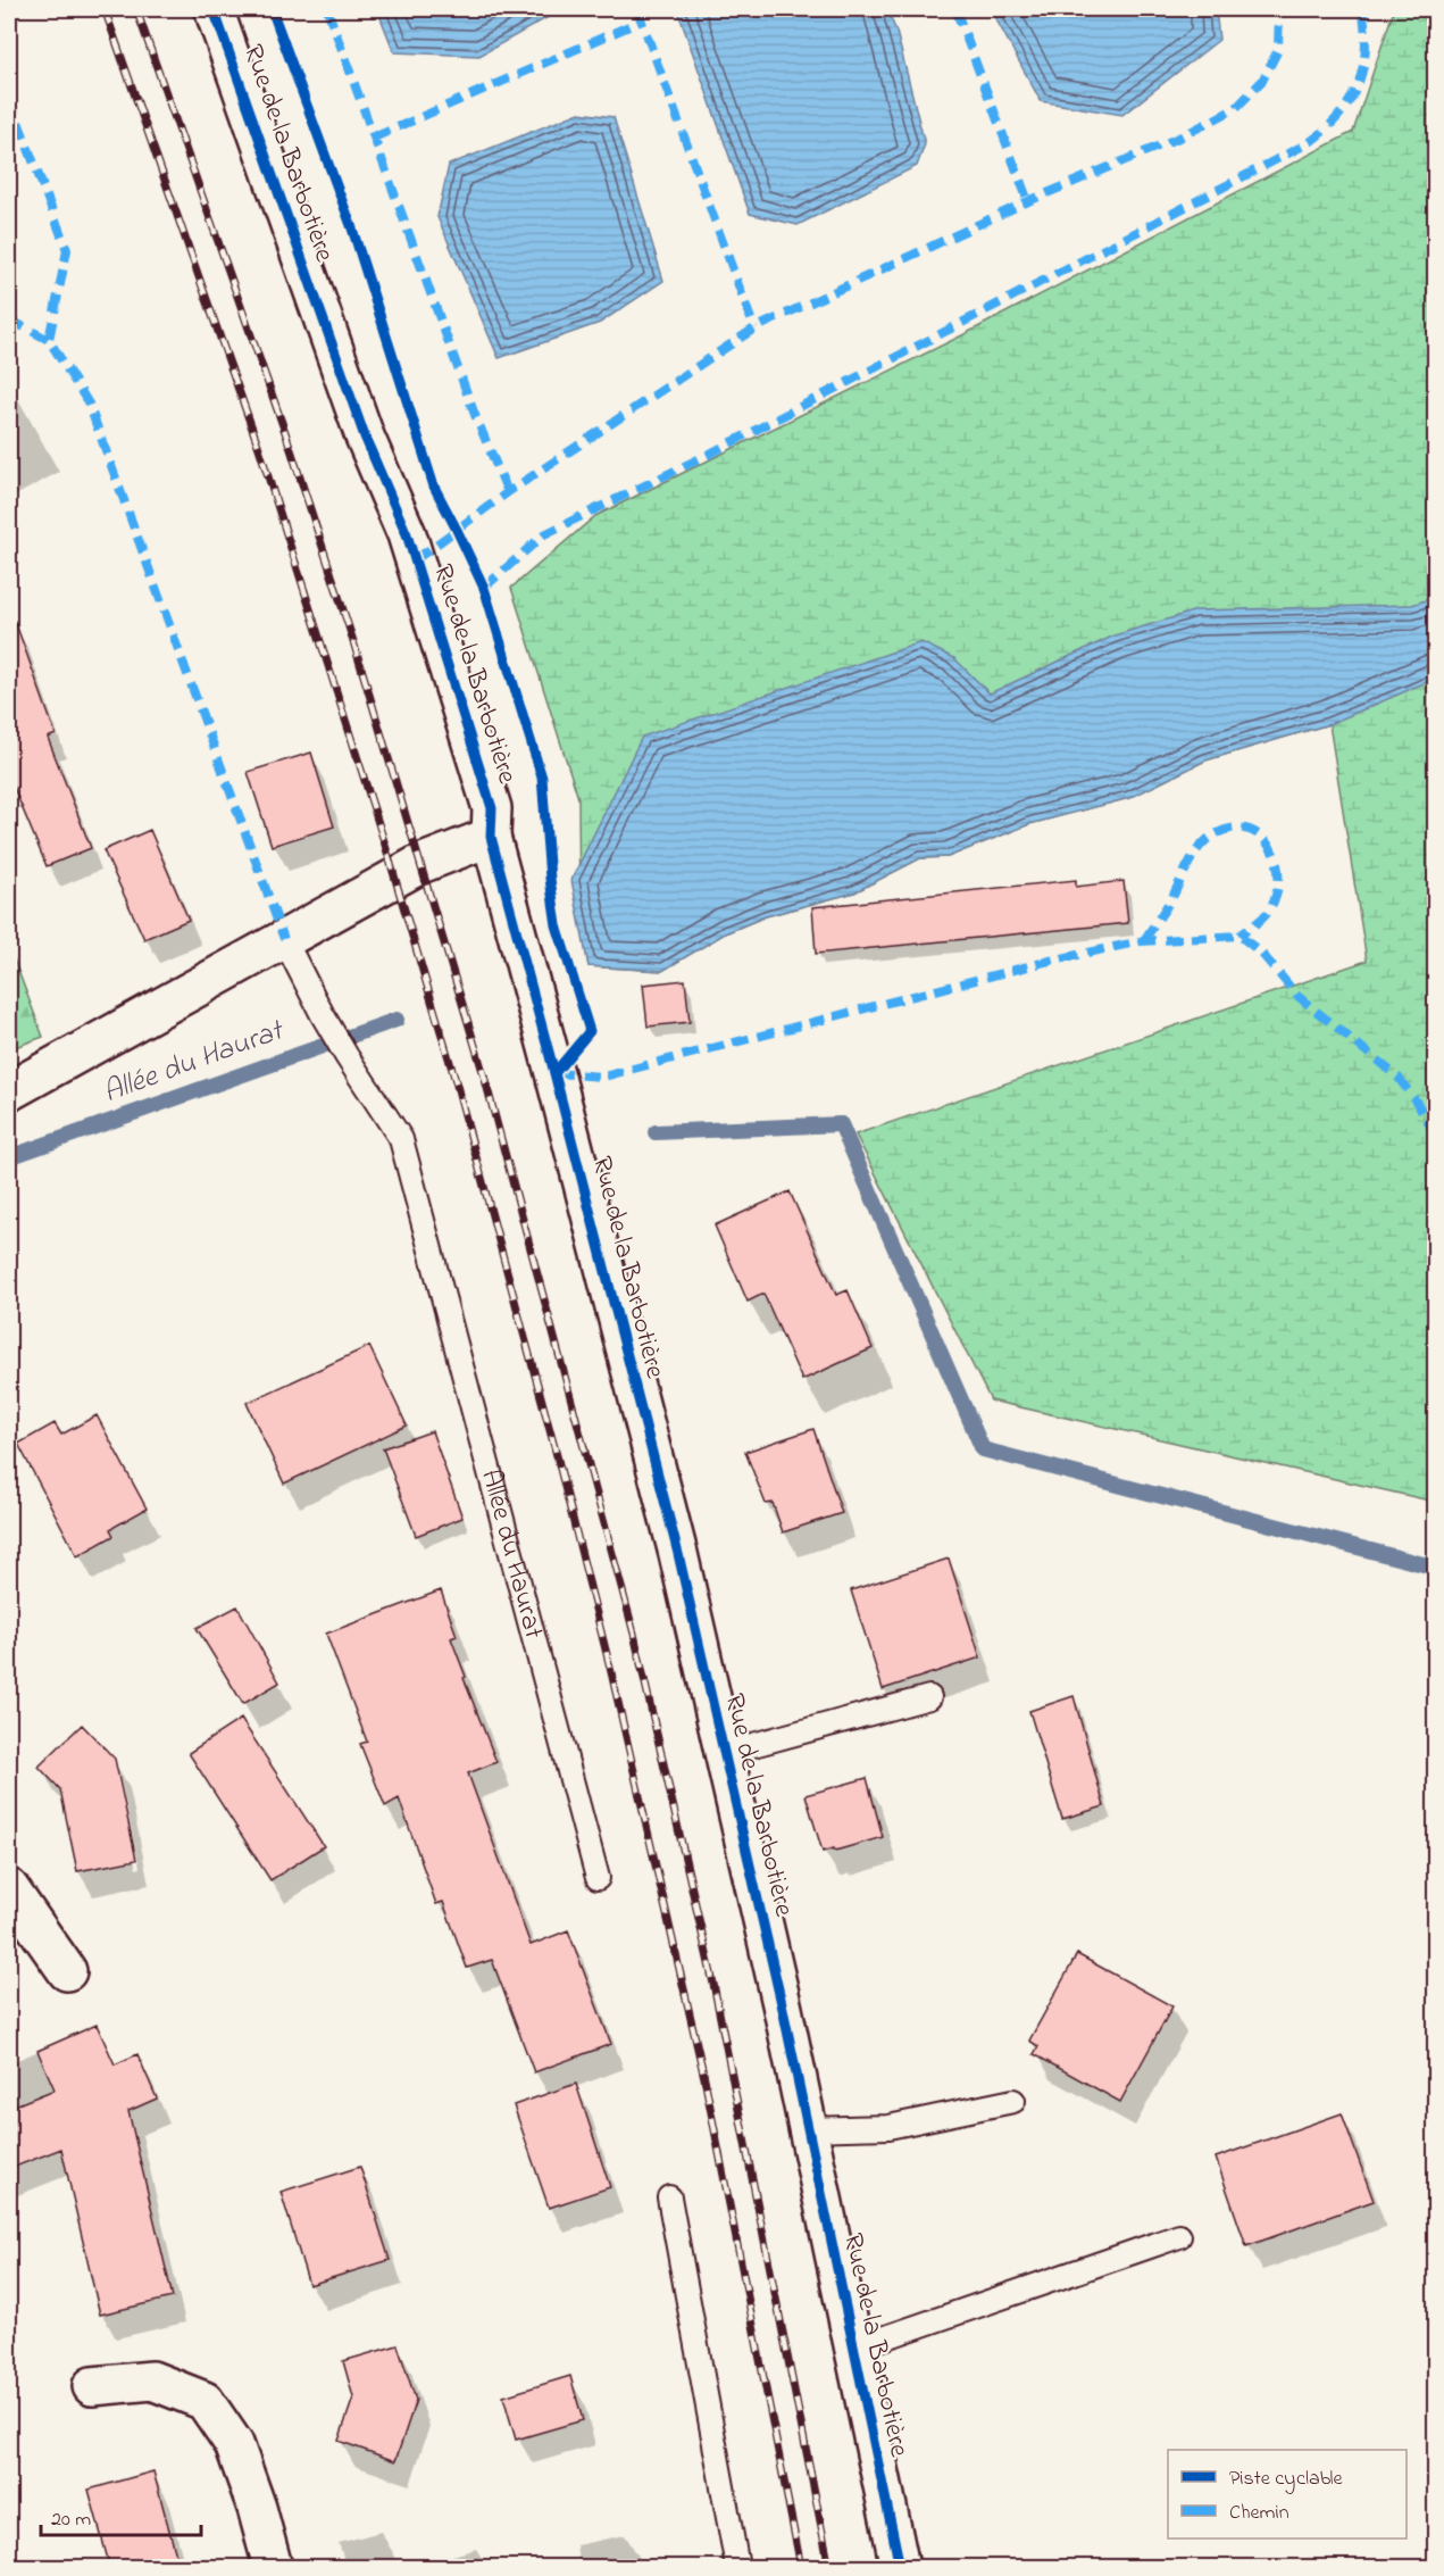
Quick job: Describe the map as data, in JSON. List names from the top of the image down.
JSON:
{
  "streets": {
    "street": ["Rue de la Barbotière"],
    "lane": ["Allée du Haurat"]
  },
  "water": ["Allée du Haurat"],
  "legend": ["Piste cyclable", "Chemin"],
  "scale_bar": "20 m"
}
